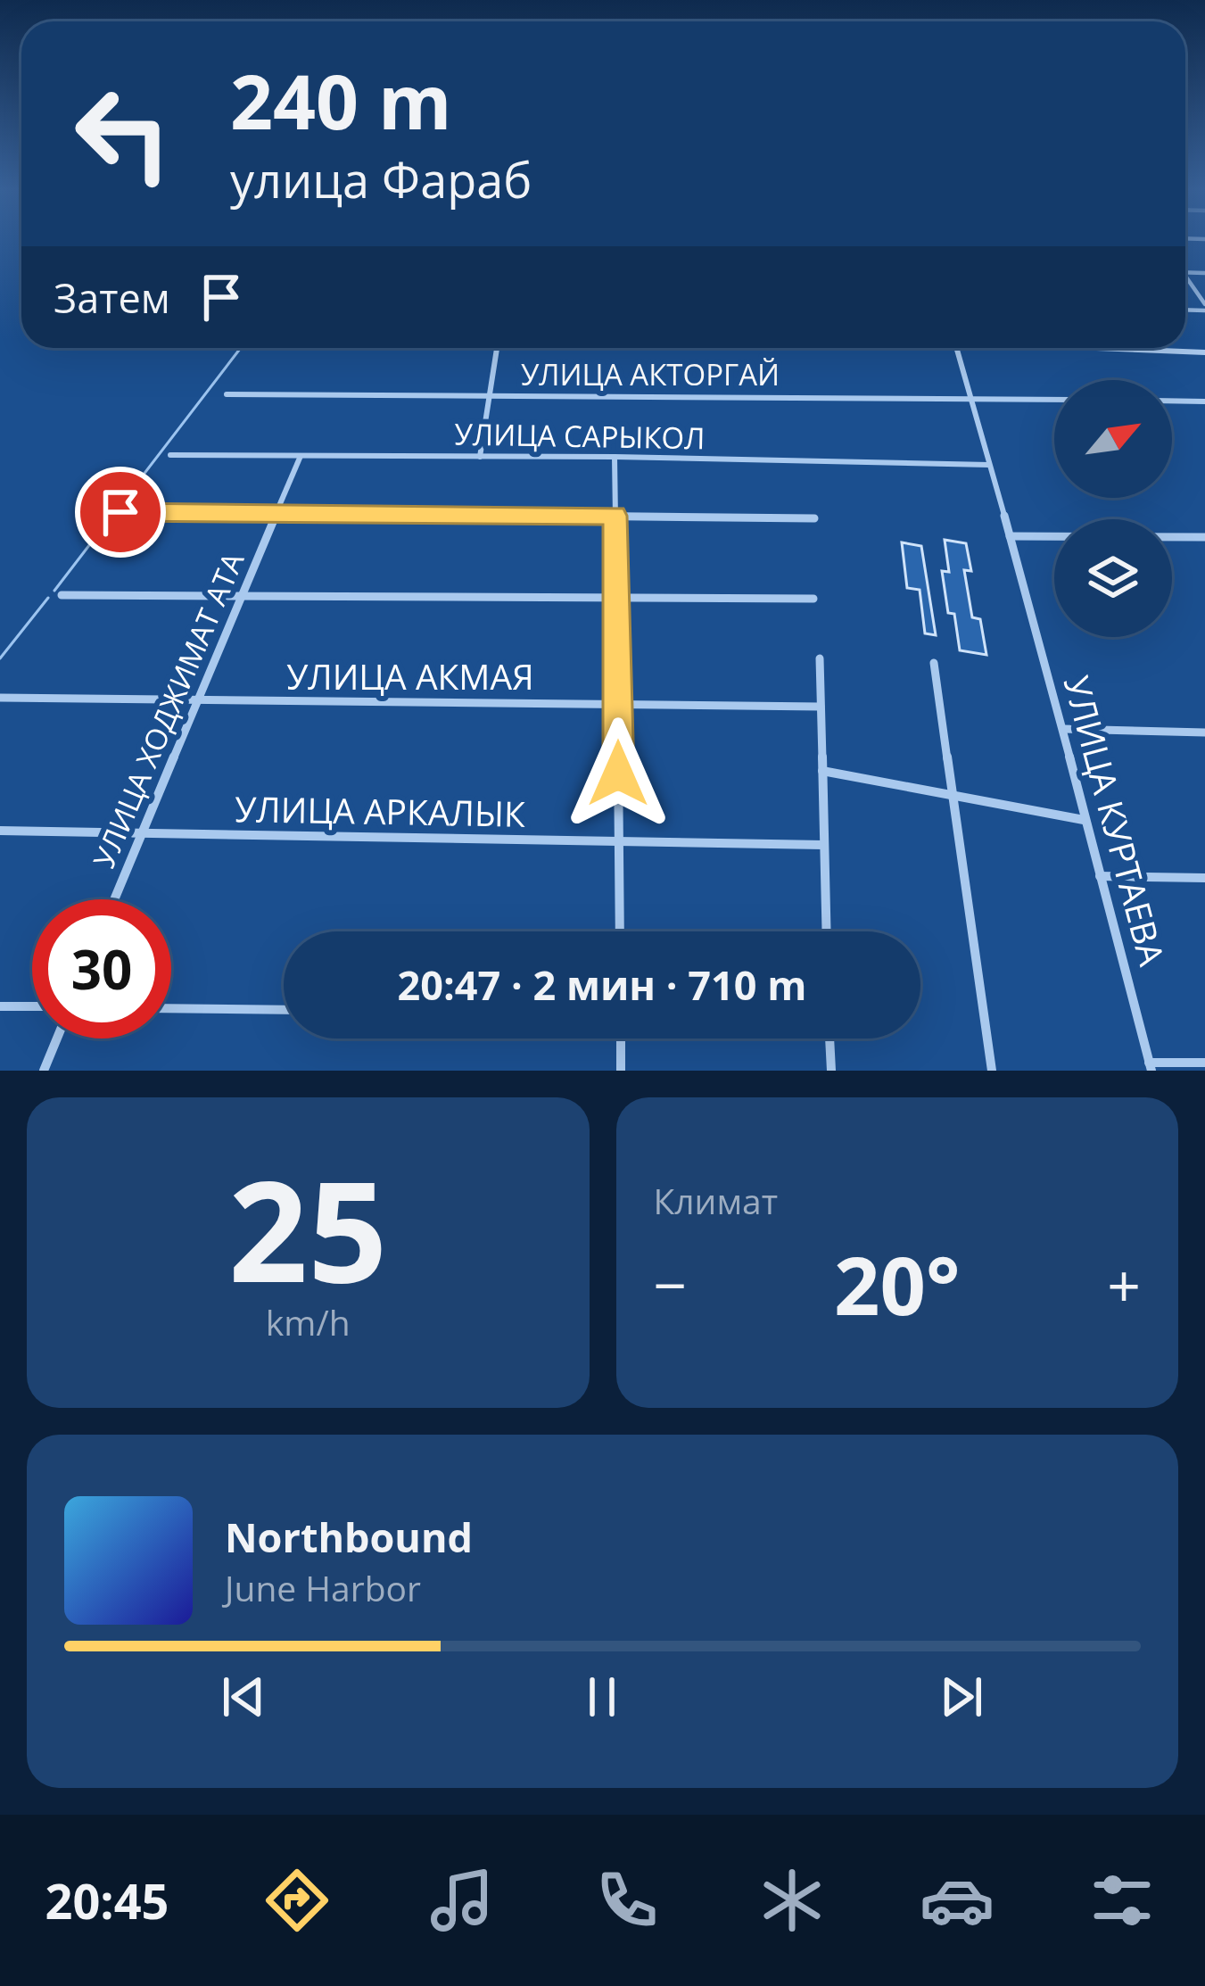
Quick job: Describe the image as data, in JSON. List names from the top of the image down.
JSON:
{
  "streets": {
    "street": [
      "УЛИЦА АКТОРГАЙ",
      "УЛИЦА САРЫКОЛ",
      "УЛИЦА АКМАЯ",
      "УЛИЦА ХОДЖИМАТ АТА",
      "УЛИЦА АРКАЛЫК",
      "УЛИЦА КУРТАЕВА"
    ]
  },
  "crossings": [
    ["УЛИЦА АКТОРГАЙ", "УЛИЦА КУРТАЕВА"],
    ["УЛИЦА САРЫКОЛ", "УЛИЦА ХОДЖИМАТ АТА"],
    ["УЛИЦА САРЫКОЛ", "УЛИЦА КУРТАЕВА"],
    ["УЛИЦА АКМАЯ", "УЛИЦА ХОДЖИМАТ АТА"],
    ["УЛИЦА ХОДЖИМАТ АТА", "УЛИЦА АРКАЛЫК"]
  ],
  "north": "top right",
  "page": {
    "turn": ["240 m", "улица Фараб"],
    "then": "Затем",
    "limit": "30",
    "trip": "20:47 · 2 мин · 710 m",
    "tile": [
      ["25", "km/h"],
      "Климат"
    ],
    "heat": ["−", "20°", "+"],
    "song": ["Northbound", "June Harbor"],
    "tabs": "20:45"
  }
}
